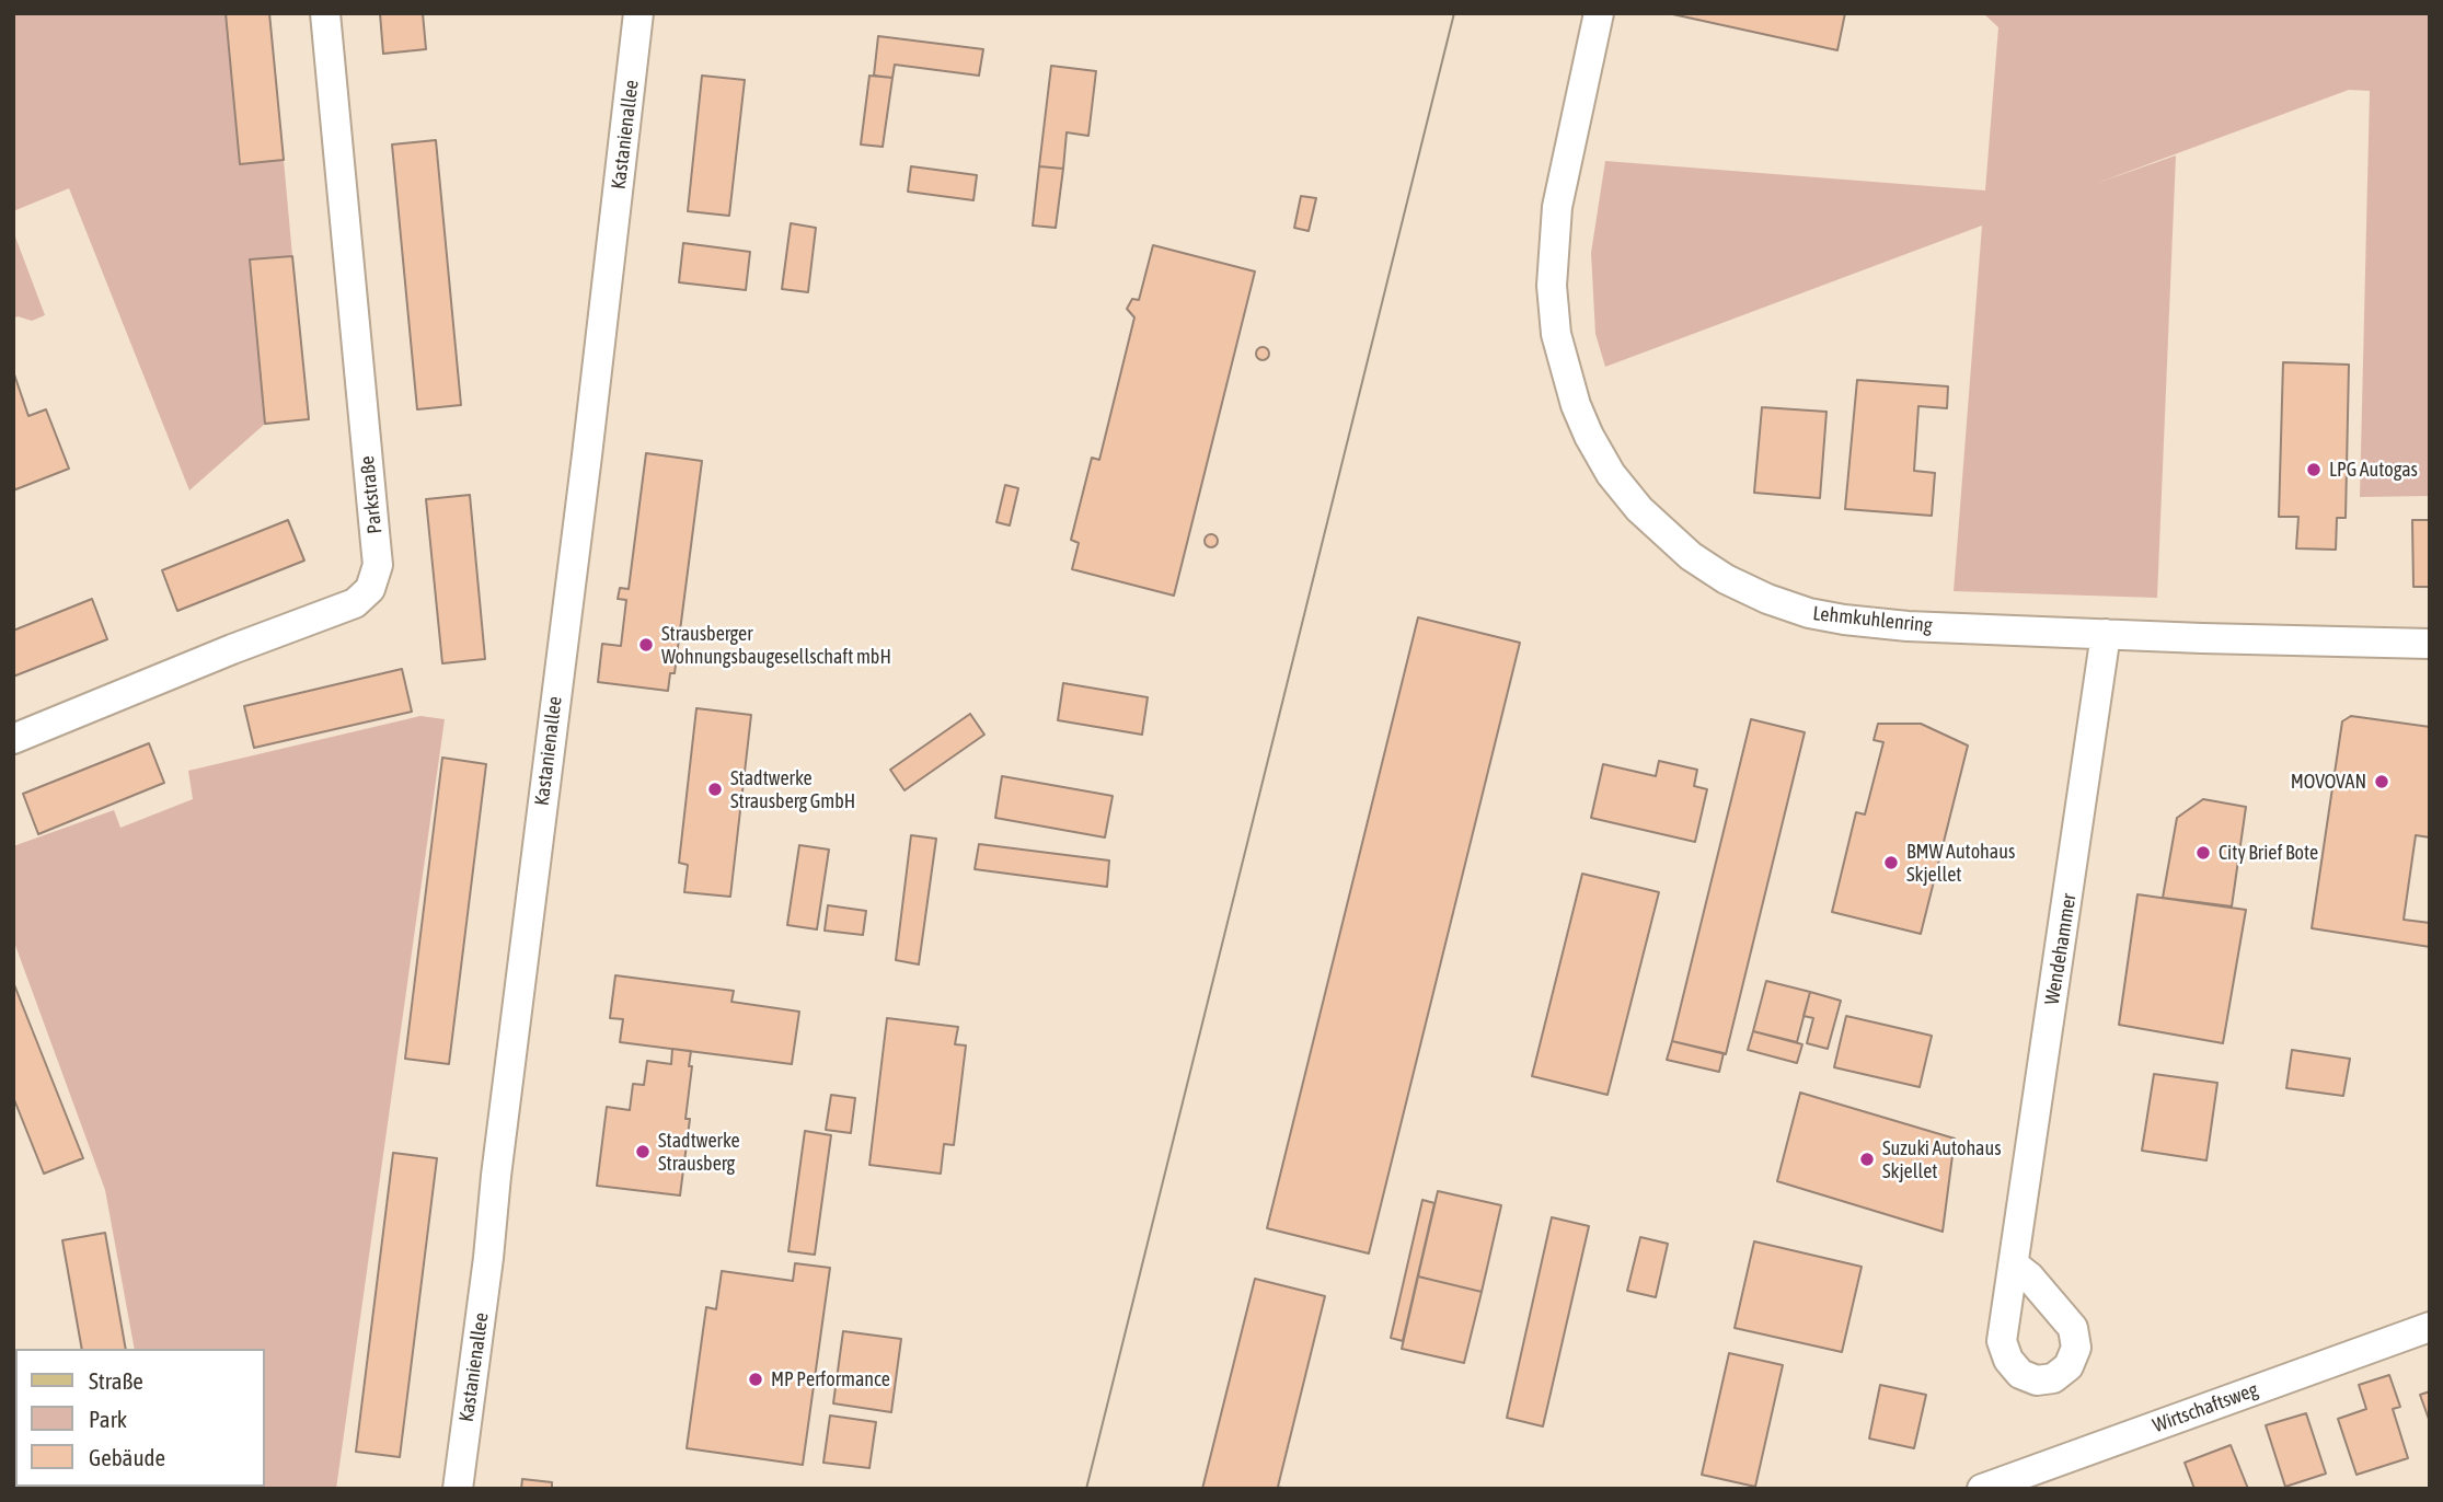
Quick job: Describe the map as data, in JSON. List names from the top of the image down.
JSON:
{
  "streets": {
    "street": [
      "Kastanienallee",
      "Parkstraße",
      "Lehmkuhlenring",
      "Wendehammer",
      "Wirtschaftsweg"
    ]
  },
  "crossings": [
    ["Lehmkuhlenring", "Wendehammer"]
  ],
  "places": [
    "LPG Autogas",
    "Strausberger Wohnungsbaugesellschaft mbH",
    "MOVOVAN",
    "Stadtwerke Strausberg GmbH",
    "City Brief Bote",
    "BMW Autohaus Skjellet",
    "Stadtwerke Strausberg",
    "Suzuki Autohaus Skjellet",
    "MP Performance"
  ],
  "legend": ["Straße", "Park", "Gebäude"]
}
